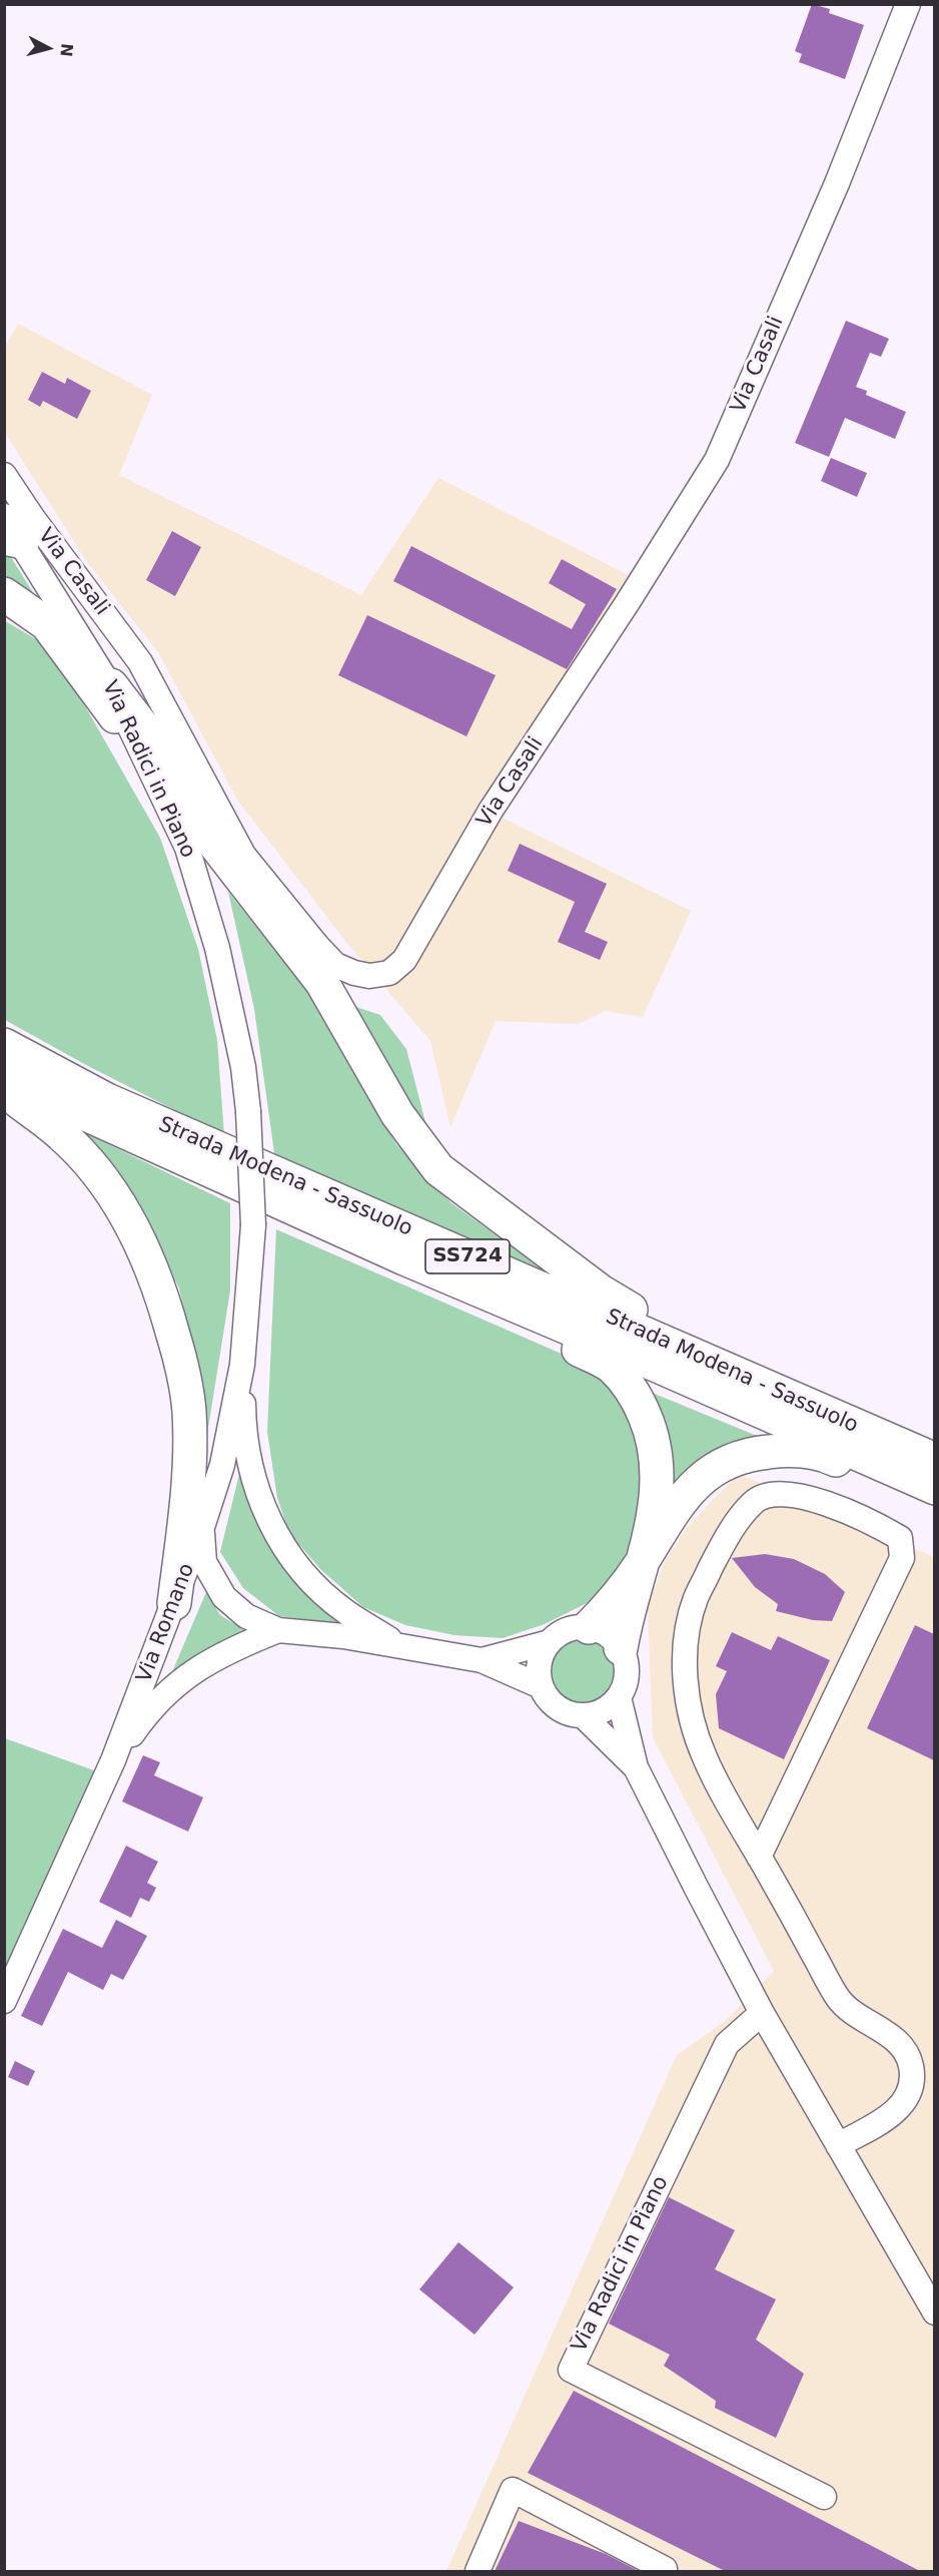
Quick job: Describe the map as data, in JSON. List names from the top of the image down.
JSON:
{
  "streets": {
    "highway": ["Strada Modena - Sassuolo", "SS724"],
    "street": ["Via Casali", "Via Radici in Piano", "Via Romano"]
  },
  "crossings": [
    ["Via Radici in Piano", "Via Romano"]
  ],
  "north": "right"
}
